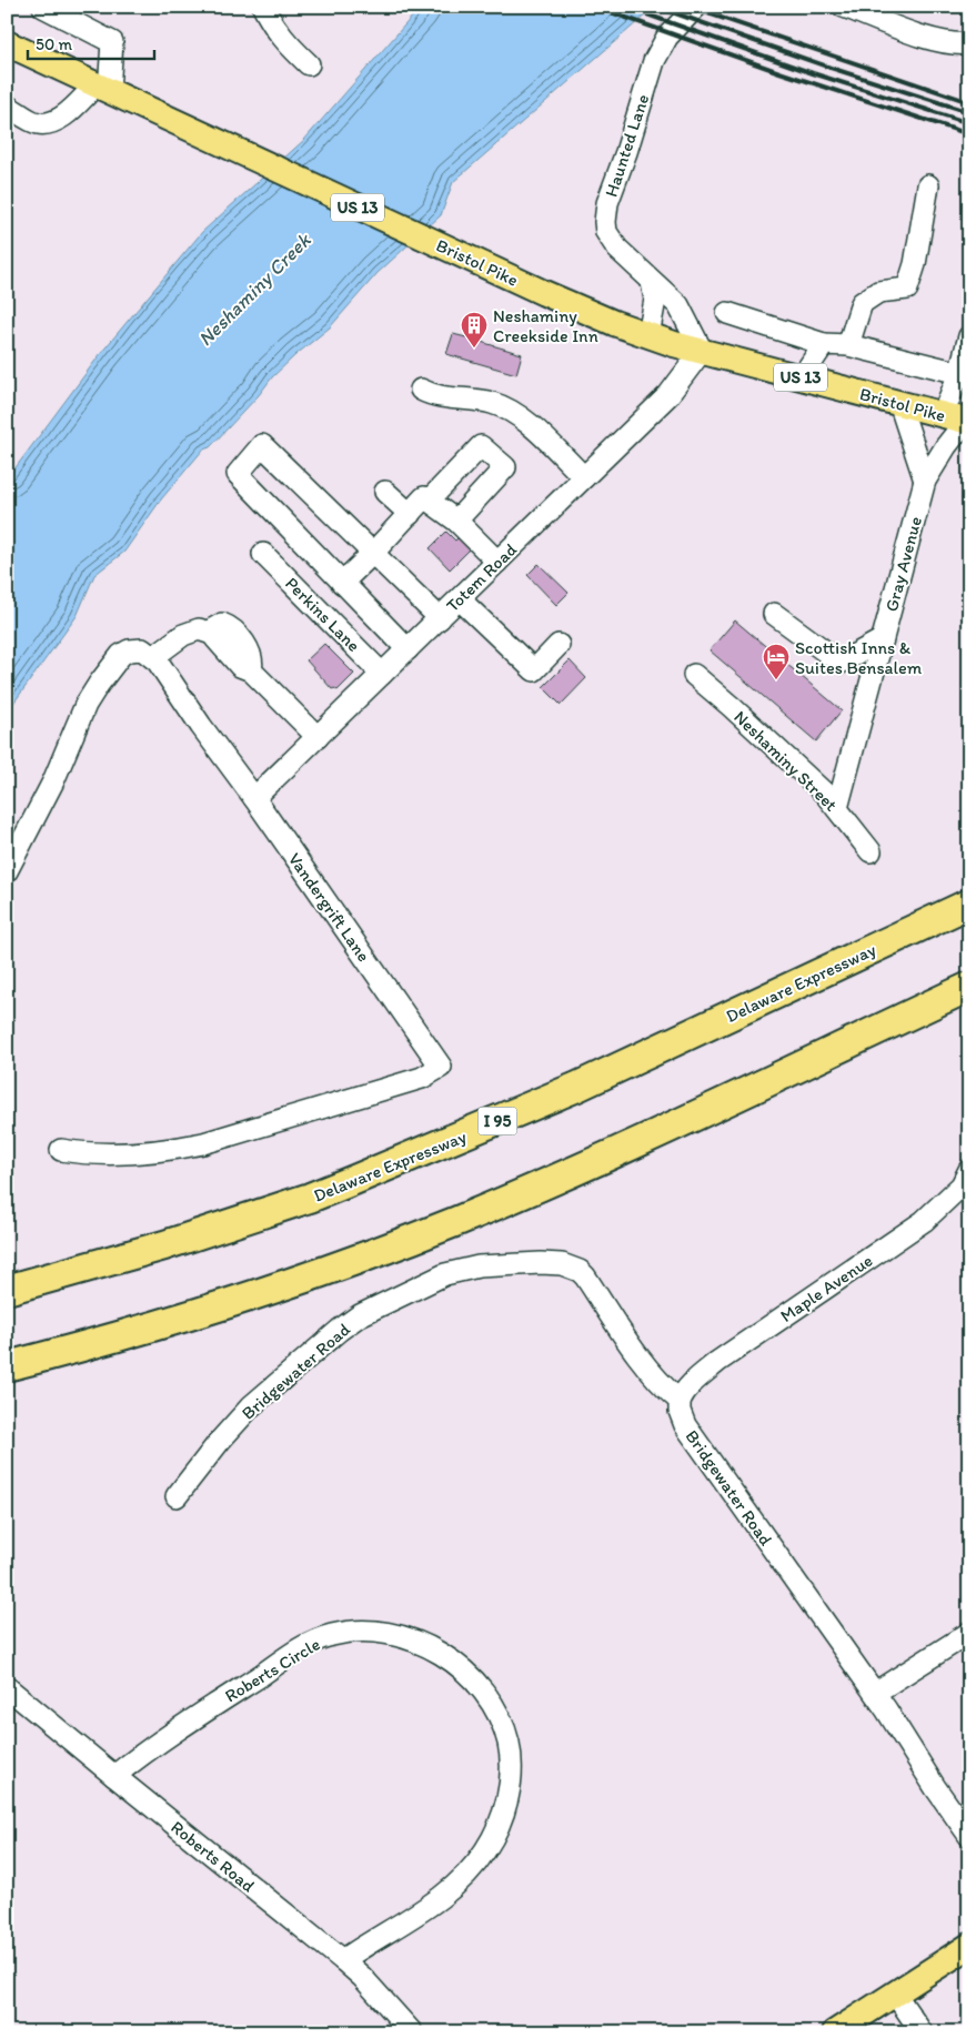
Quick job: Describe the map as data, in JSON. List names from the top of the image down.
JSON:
{
  "streets": {
    "highway": ["Delaware Expressway", "I 95"],
    "main road": ["US 13", "Bristol Pike"],
    "street": [
      "Haunted Lane",
      "Gray Avenue",
      "Totem Road",
      "Perkins Lane",
      "Neshaminy Street",
      "Vandergrift Lane",
      "Maple Avenue",
      "Bridgewater Road",
      "Roberts Circle",
      "Roberts Road"
    ]
  },
  "crossings": [
    ["Haunted Lane", "Bristol Pike"],
    ["Haunted Lane", "Totem Road"],
    ["Bristol Pike", "Gray Avenue"],
    ["Bristol Pike", "Totem Road"],
    ["Gray Avenue", "Neshaminy Street"],
    ["Totem Road", "Perkins Lane"],
    ["Totem Road", "Vandergrift Lane"],
    ["Maple Avenue", "Bridgewater Road"],
    ["Roberts Circle", "Roberts Road"]
  ],
  "water": ["Neshaminy Creek"],
  "places": {
    "building": ["Neshaminy Creekside Inn"],
    "hotel": ["Scottish Inns & Suites Bensalem"]
  },
  "scale_bar": "50 m"
}
